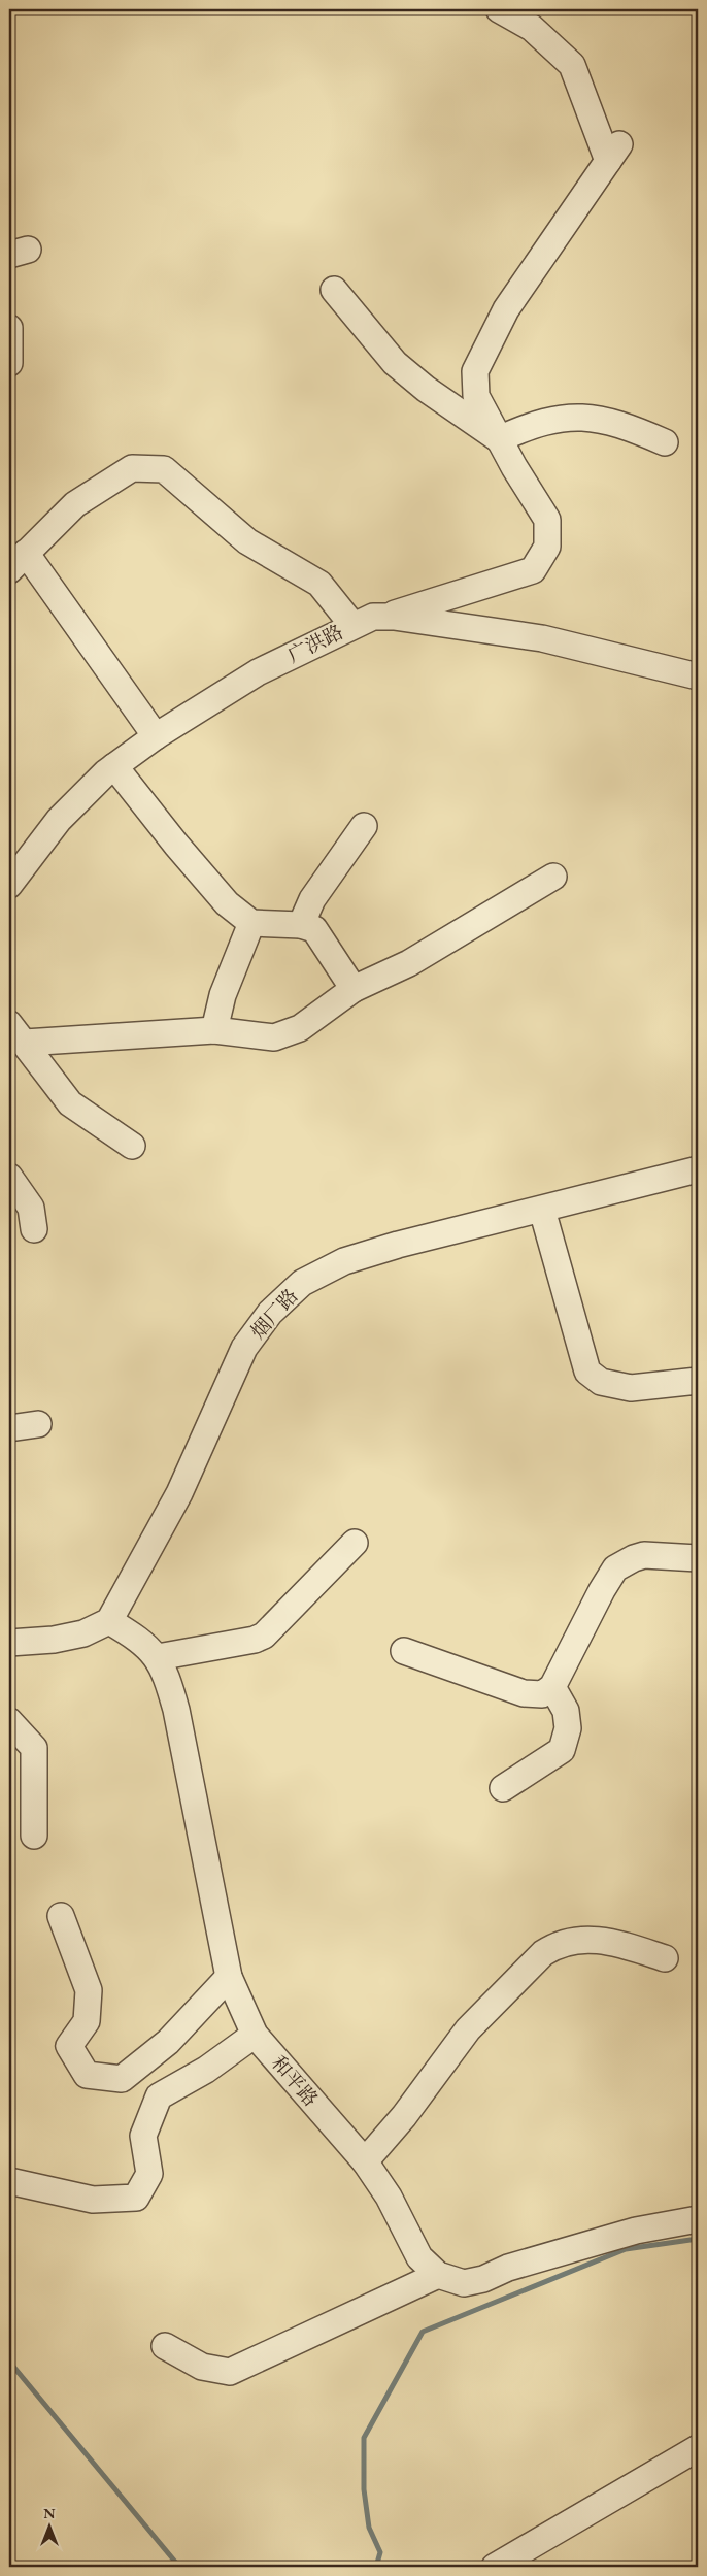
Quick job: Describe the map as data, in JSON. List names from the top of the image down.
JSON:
{
  "streets": {
    "street": ["广洪路", "烟厂路", "和平路"]
  },
  "crossings": [
    ["烟厂路", "和平路"]
  ],
  "north": "top"
}
